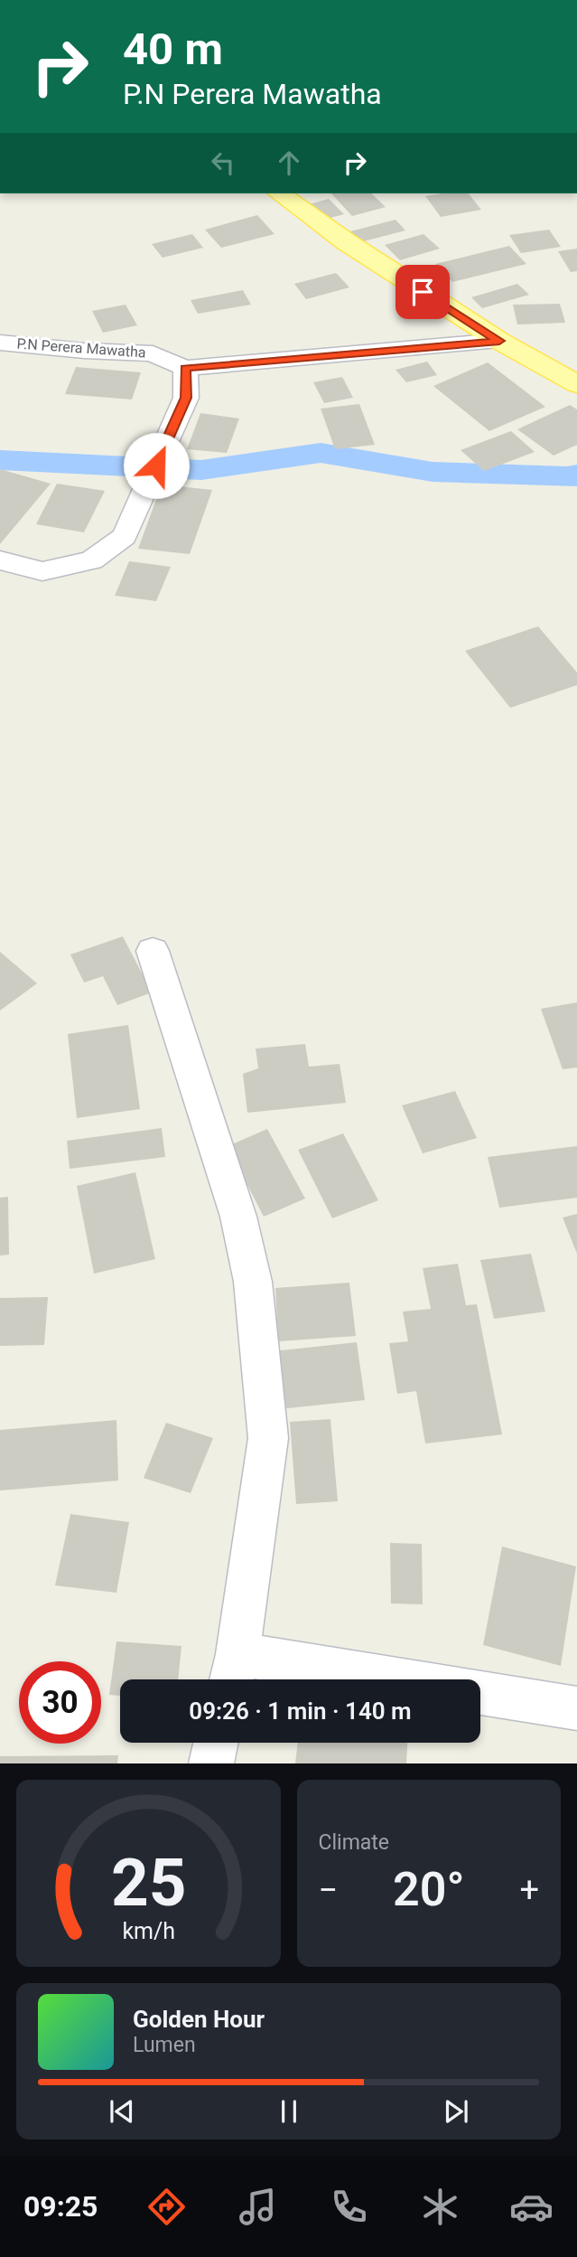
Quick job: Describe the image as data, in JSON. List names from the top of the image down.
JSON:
{
  "streets": {
    "street": ["P.N Perera Mawatha"]
  },
  "page": {
    "turn": ["40 m", "P.N Perera Mawatha"],
    "limit": "30",
    "trip": "09:26 · 1 min · 140 m",
    "tile": "Climate",
    "heat": ["−", "20°", "+"],
    "song": ["Golden Hour", "Lumen"],
    "tabs": "09:25",
    "gauge": ["25", "km/h"]
  }
}
